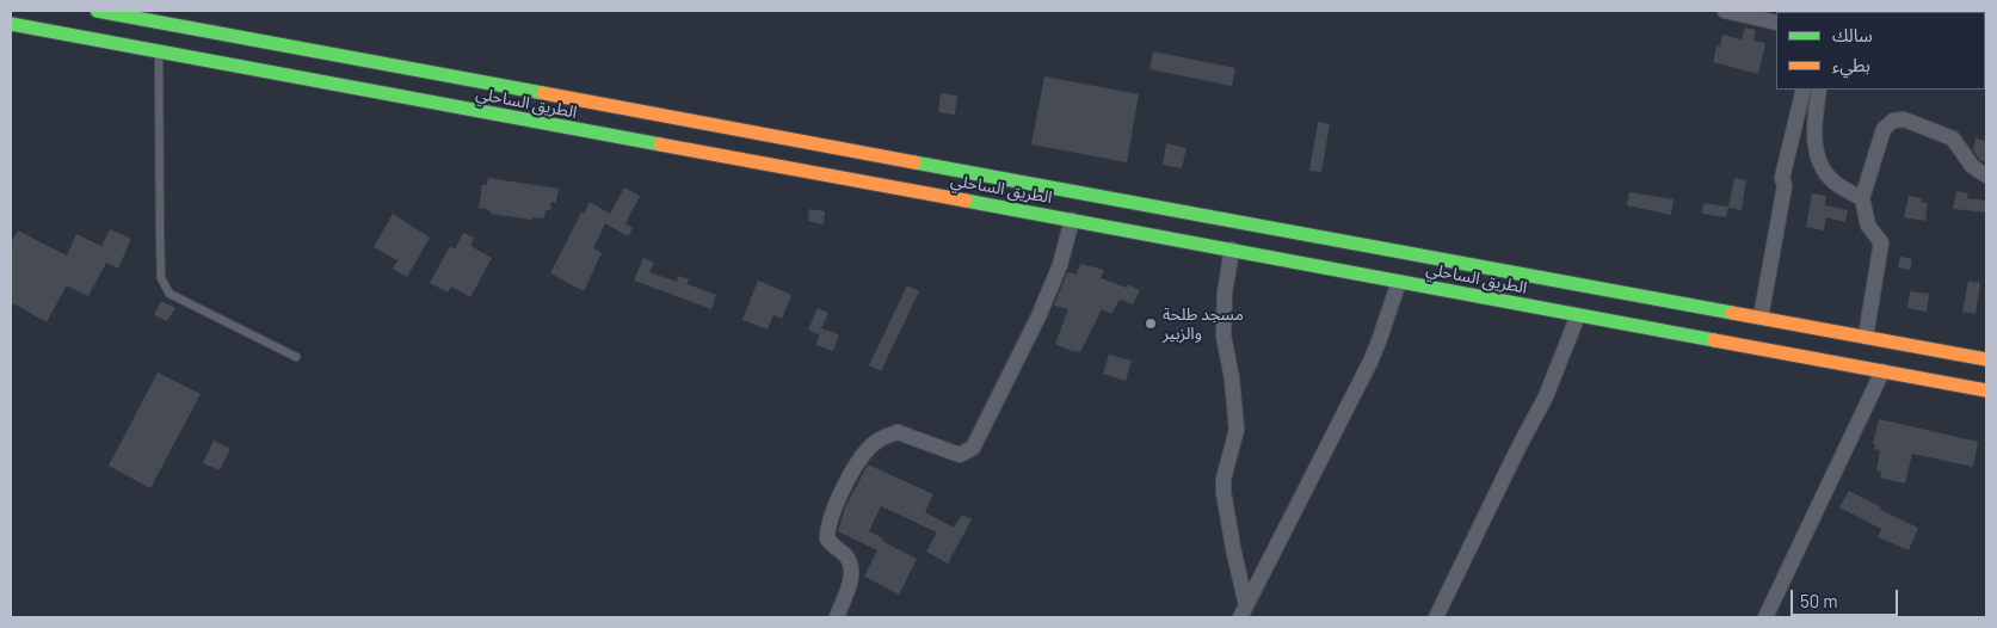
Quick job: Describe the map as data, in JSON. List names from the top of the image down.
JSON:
{
  "streets": {
    "highway": ["الطريق الساحلي"]
  },
  "places": ["مسجد طلحة والزبير"],
  "legend": ["سالك", "بطيء"],
  "scale_bar": "50 m"
}
